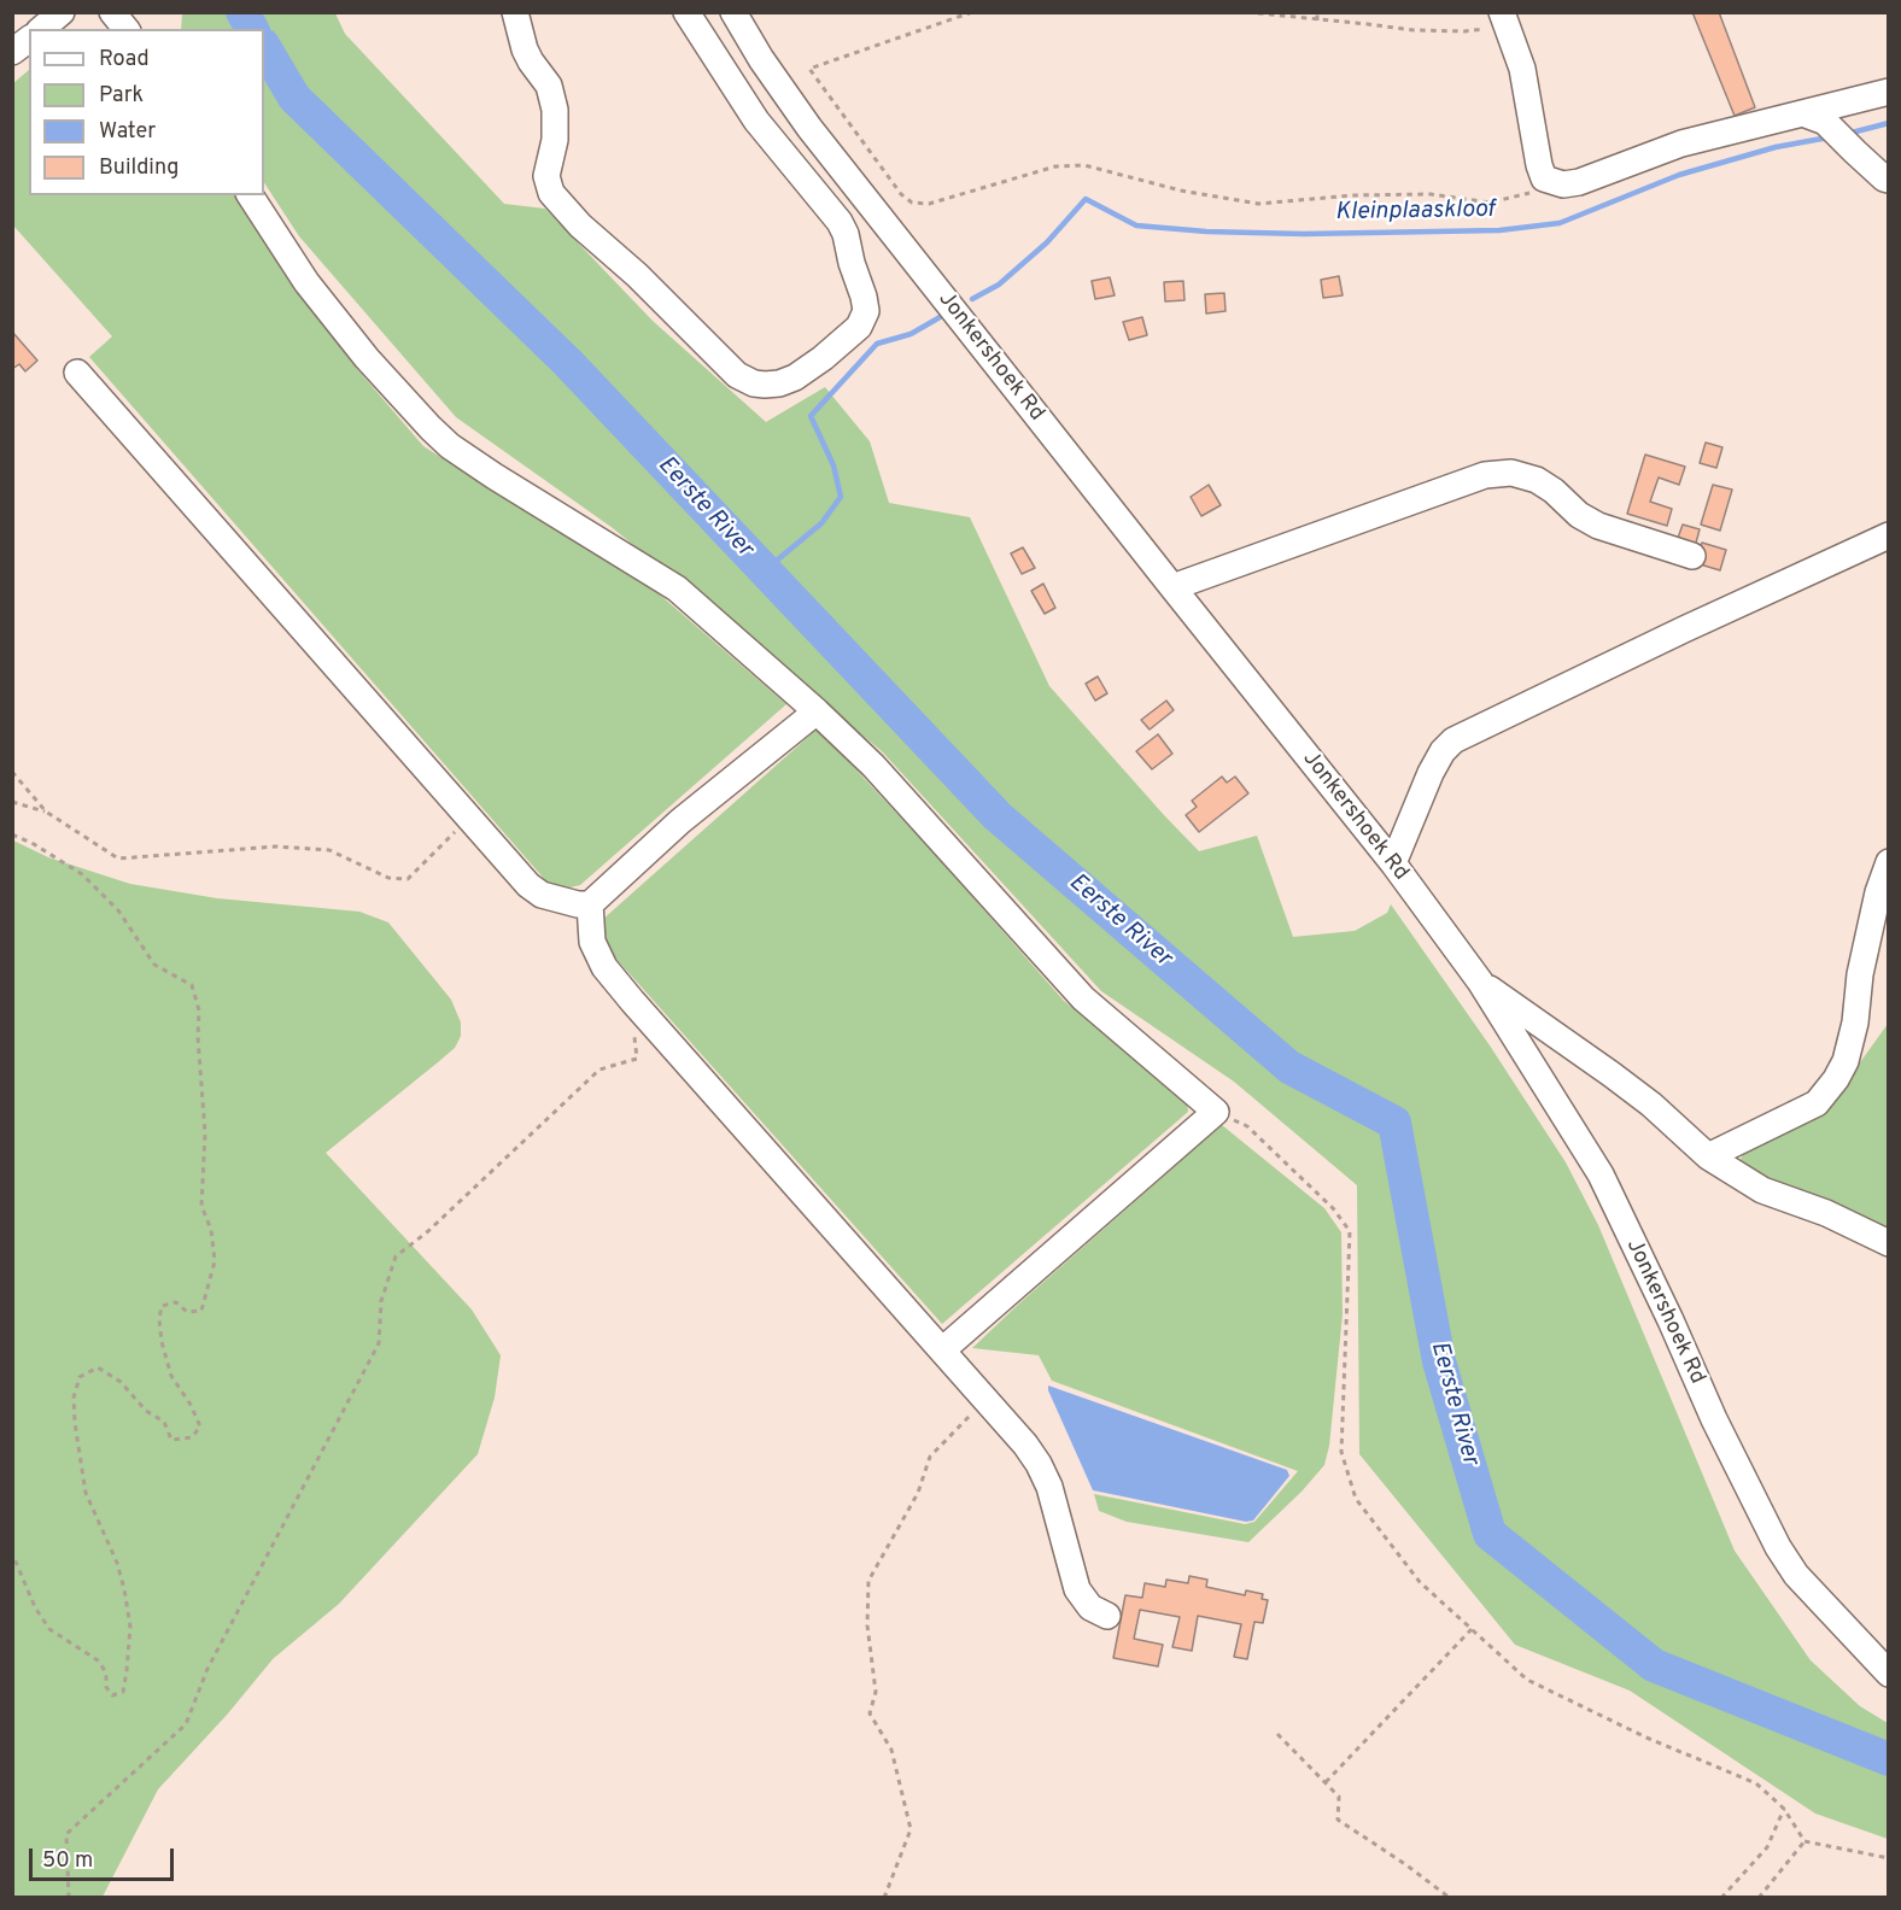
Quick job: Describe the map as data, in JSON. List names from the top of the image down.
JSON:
{
  "streets": {
    "street": ["Jonkershoek Rd"]
  },
  "water": ["Kleinplaaskloof", "Eerste River"],
  "legend": [
    "Road",
    "Park",
    "Water",
    "Building"
  ],
  "scale_bar": "50 m"
}
